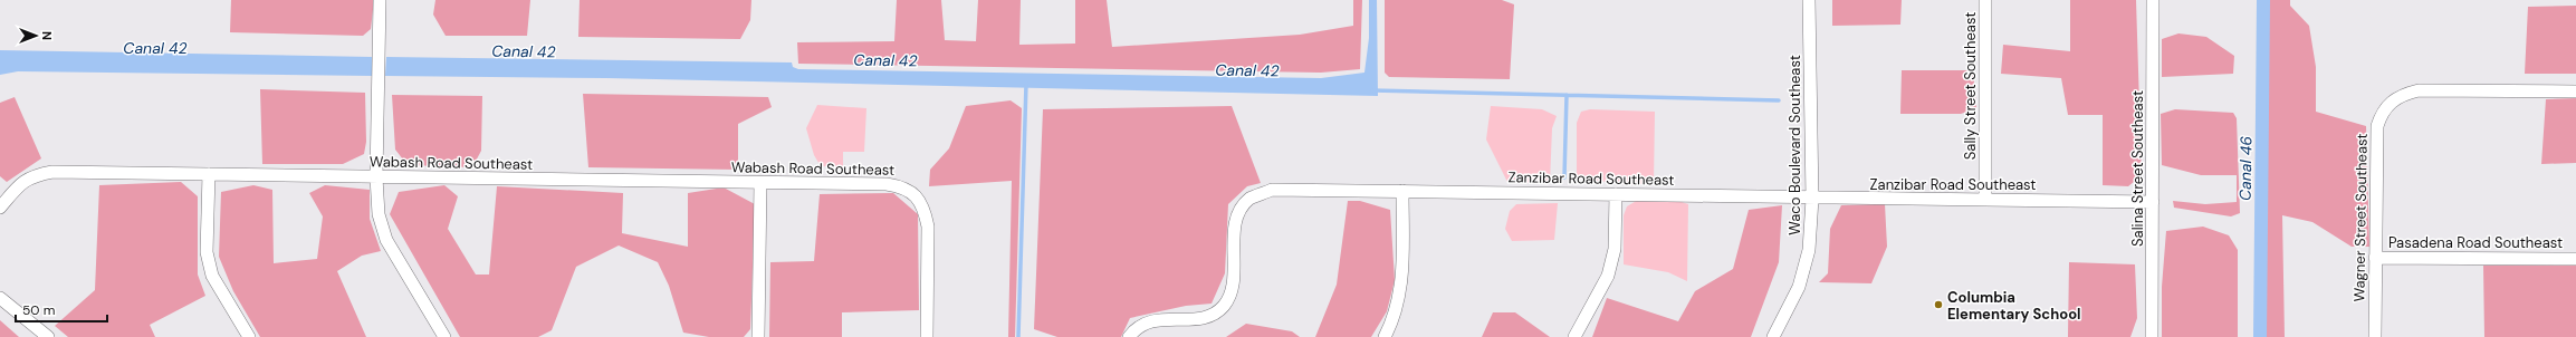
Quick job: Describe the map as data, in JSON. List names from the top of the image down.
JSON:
{
  "streets": {
    "street": [
      "Sally Street Southeast",
      "Waco Boulevard Southeast",
      "Wabash Road Southeast",
      "Salina Street Southeast",
      "Zanzibar Road Southeast",
      "Wagner Street Southeast",
      "Pasadena Road Southeast"
    ]
  },
  "crossings": [
    ["Sally Street Southeast", "Zanzibar Road Southeast"],
    ["Waco Boulevard Southeast", "Zanzibar Road Southeast"],
    ["Salina Street Southeast", "Zanzibar Road Southeast"],
    ["Wagner Street Southeast", "Pasadena Road Southeast"]
  ],
  "water": ["Canal 42", "Canal 46"],
  "places": ["Columbia Elementary School"],
  "scale_bar": "50 m",
  "north": "right"
}
